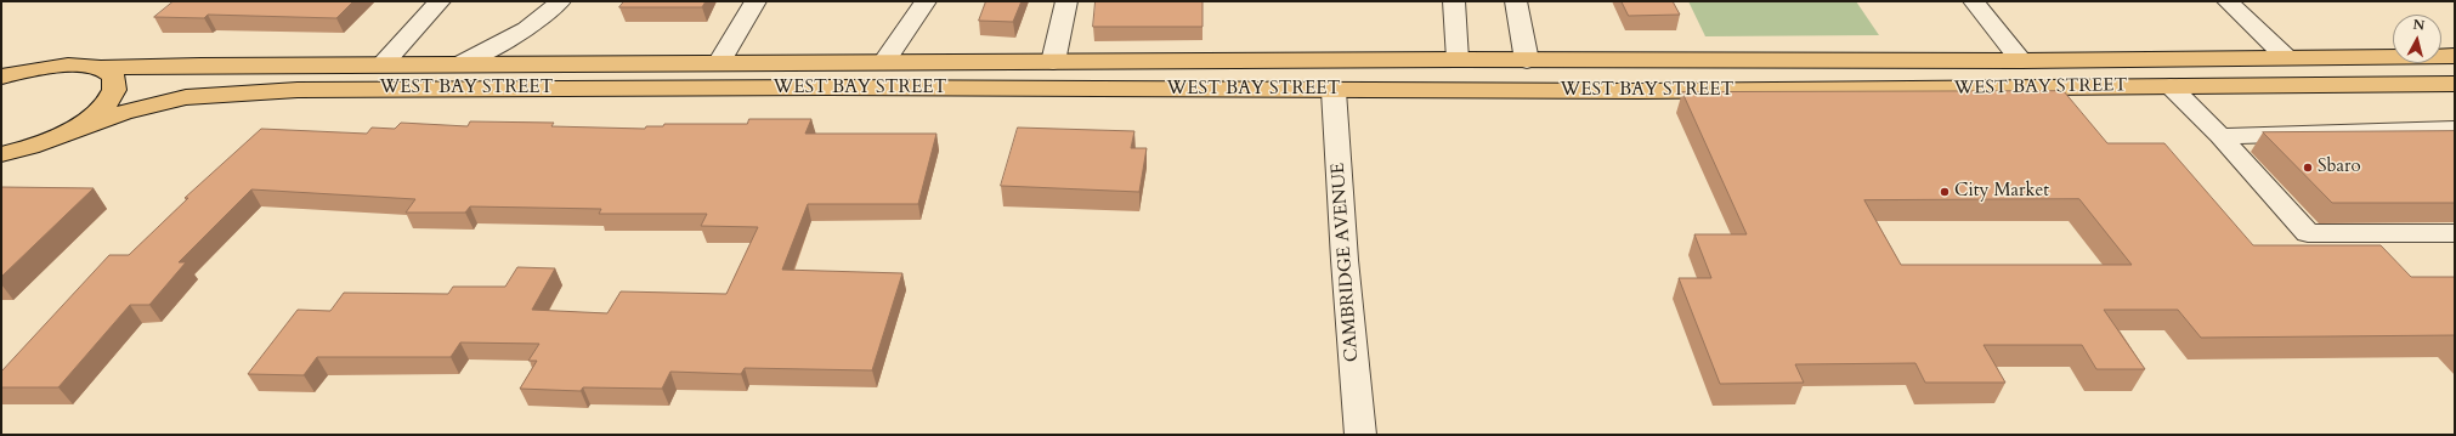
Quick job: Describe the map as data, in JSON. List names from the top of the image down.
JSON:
{
  "streets": {
    "main road": ["WEST BAY STREET"],
    "street": ["CAMBRIDGE AVENUE"]
  },
  "crossings": [
    ["WEST BAY STREET", "CAMBRIDGE AVENUE"]
  ],
  "places": ["Sbaro", "City Market"],
  "north": "top"
}
